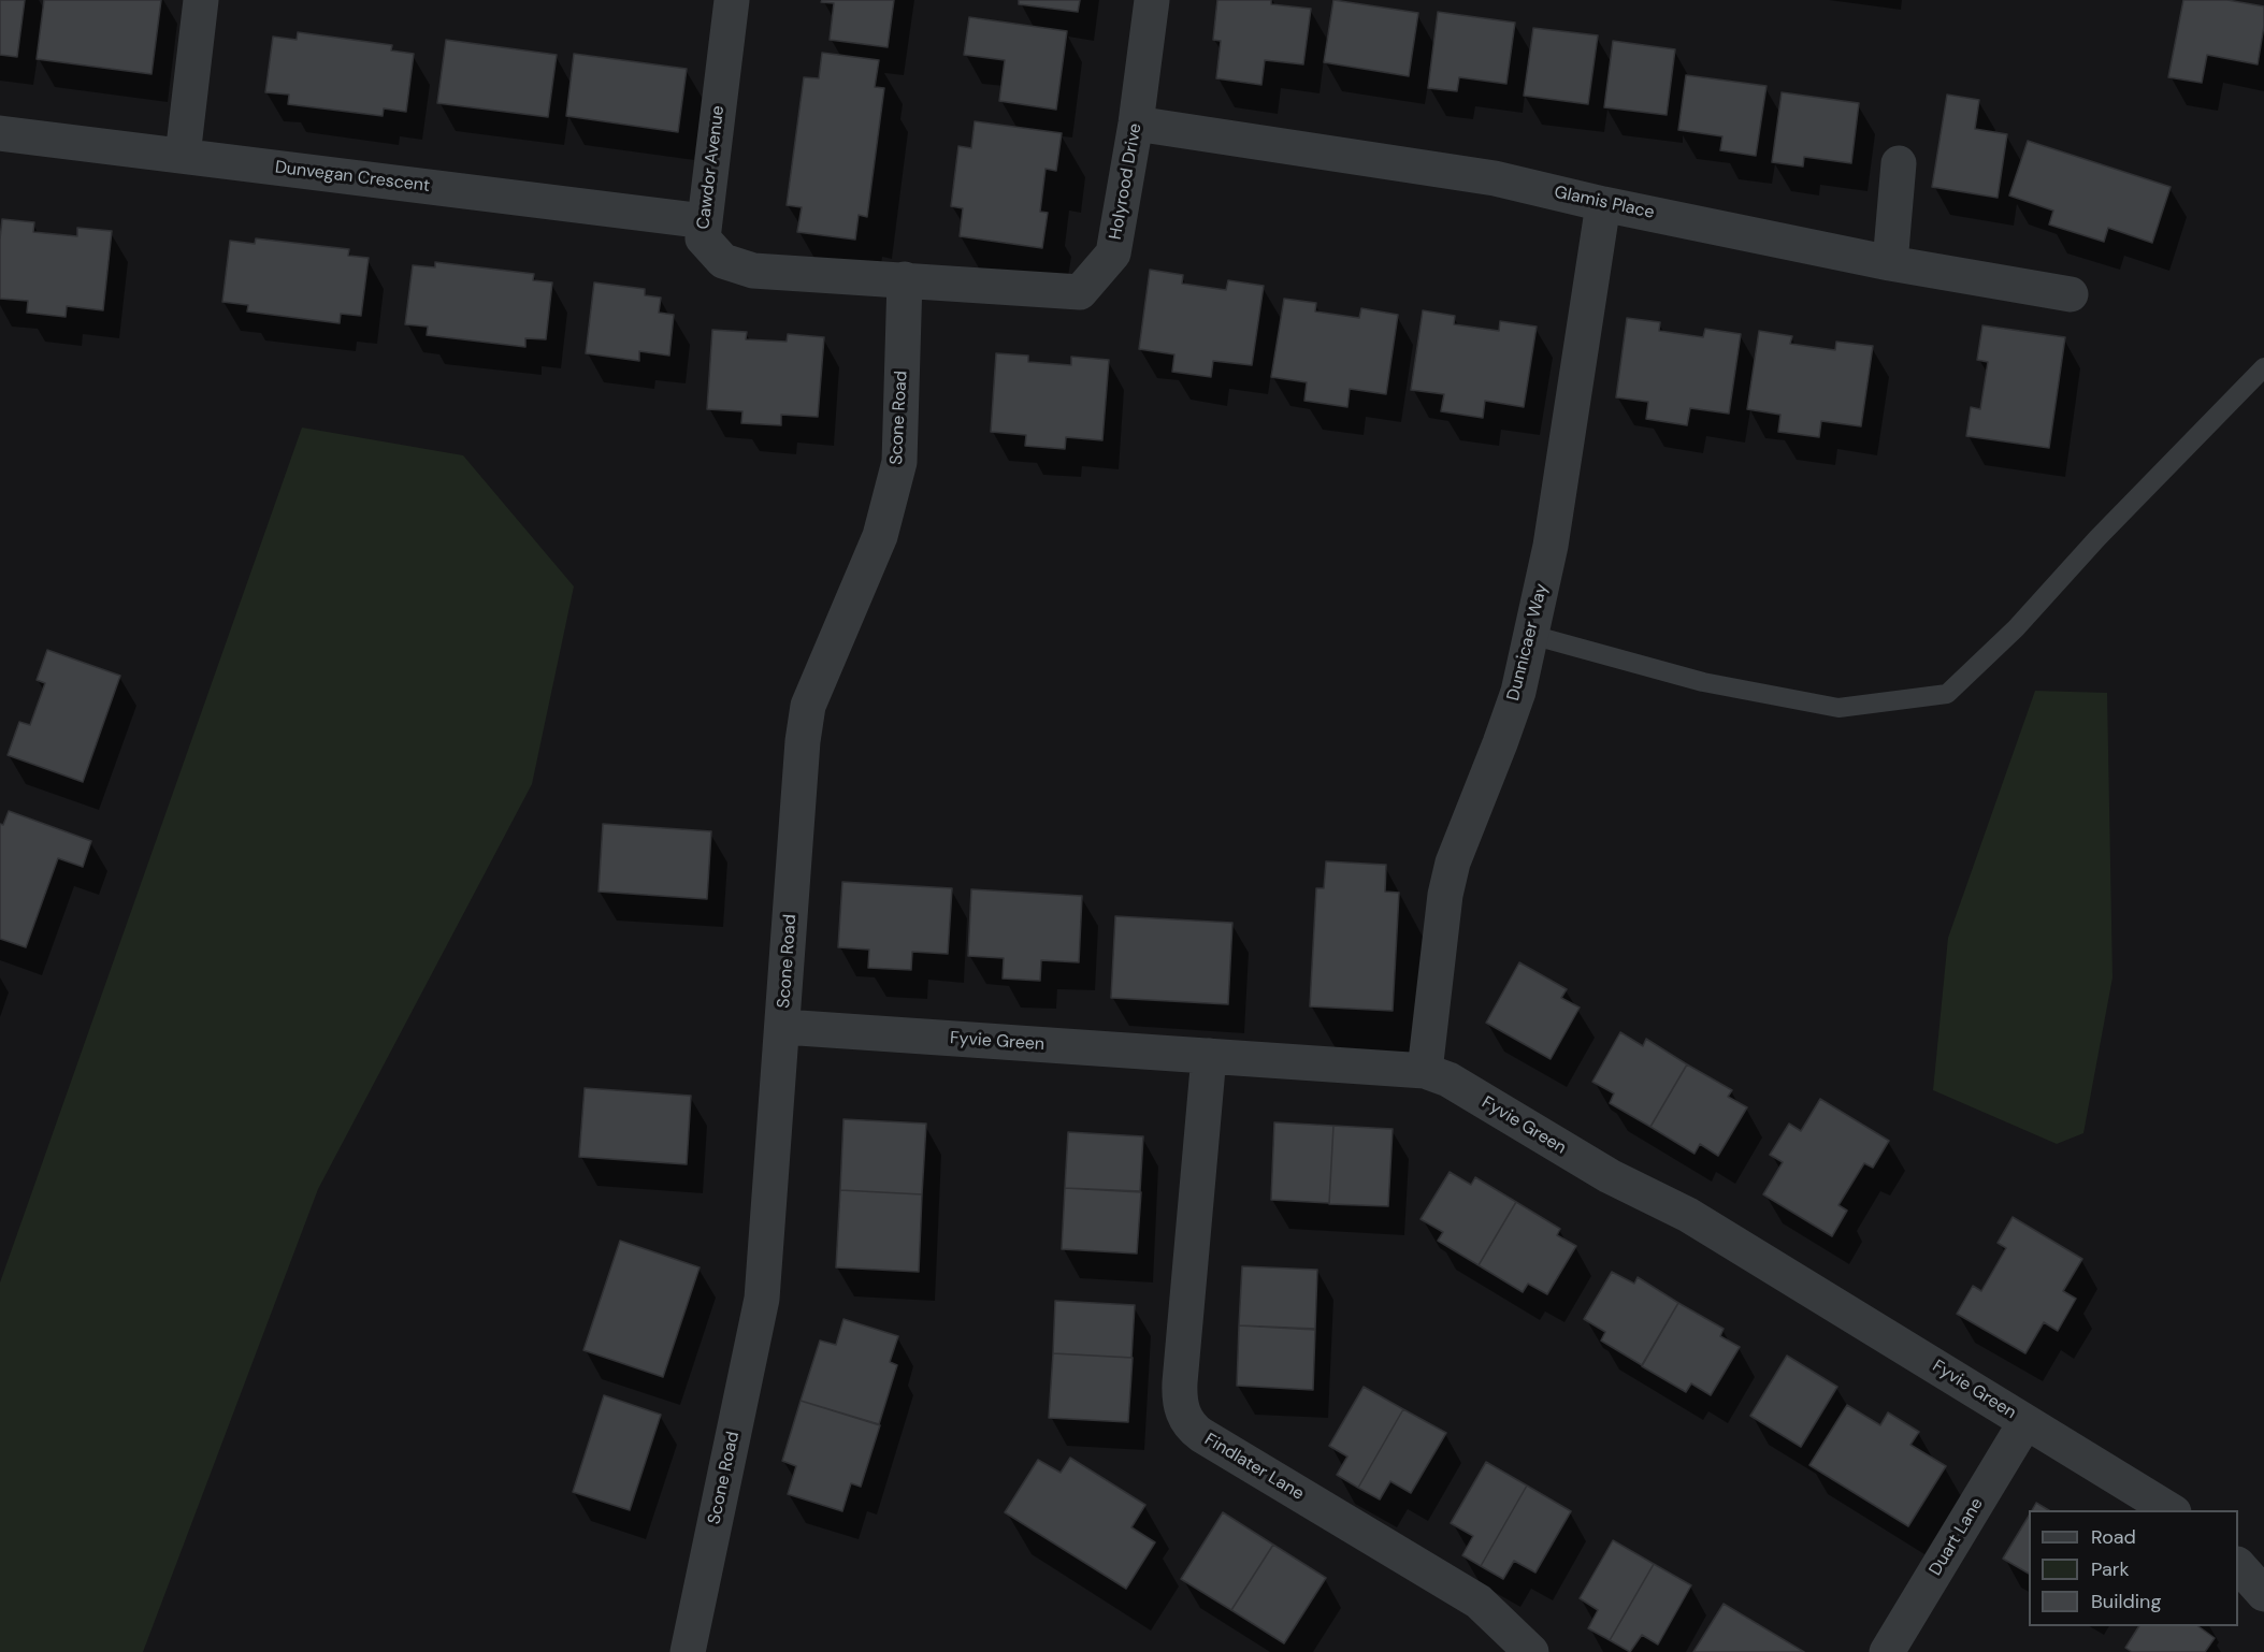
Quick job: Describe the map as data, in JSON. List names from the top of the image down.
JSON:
{
  "streets": {
    "street": [
      "Cawdor Avenue",
      "Dunvegan Crescent",
      "Holyrood Drive",
      "Glamis Place",
      "Scone Road",
      "Dunnicaer Way",
      "Fyvie Green",
      "Findlater Lane",
      "Duart Lane"
    ]
  },
  "crossings": [
    ["Cawdor Avenue", "Dunvegan Crescent"],
    ["Cawdor Avenue", "Holyrood Drive"],
    ["Cawdor Avenue", "Scone Road"],
    ["Holyrood Drive", "Glamis Place"],
    ["Holyrood Drive", "Scone Road"],
    ["Glamis Place", "Dunnicaer Way"],
    ["Scone Road", "Fyvie Green"],
    ["Dunnicaer Way", "Fyvie Green"],
    ["Fyvie Green", "Findlater Lane"],
    ["Fyvie Green", "Duart Lane"]
  ],
  "legend": ["Road", "Park", "Building"]
}
